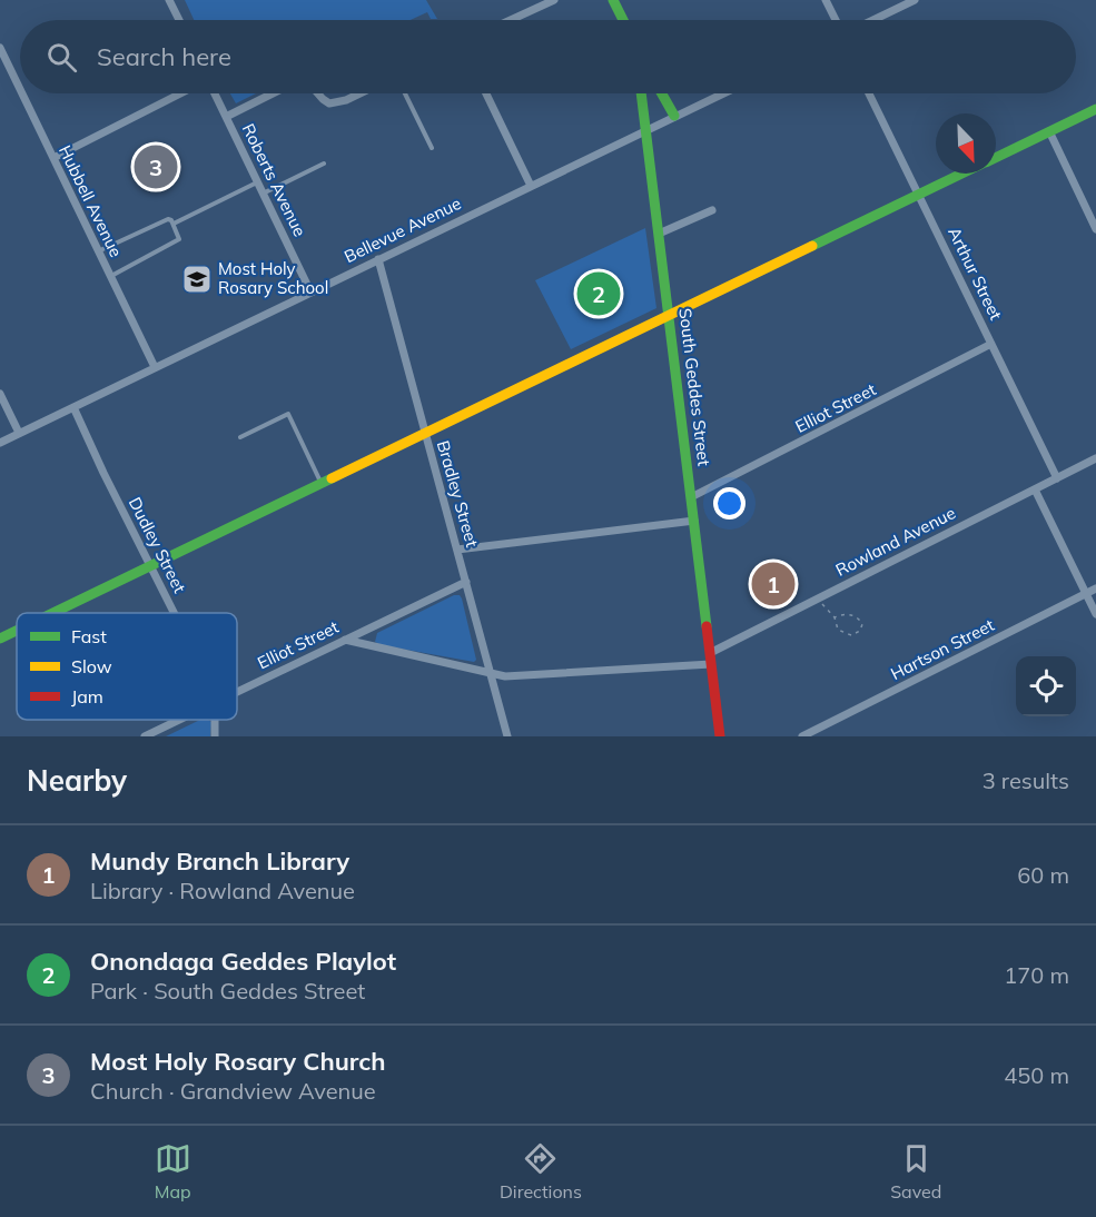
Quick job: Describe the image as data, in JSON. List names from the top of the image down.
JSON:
{
  "streets": {
    "main road": ["South Geddes Street"],
    "street": [
      "Roberts Avenue",
      "Hubbell Avenue",
      "Bellevue Avenue",
      "Arthur Street",
      "Elliot Street",
      "Bradley Street",
      "Rowland Avenue",
      "Dudley Street",
      "Hartson Street"
    ]
  },
  "crossings": [
    ["Roberts Avenue", "Bellevue Avenue"],
    ["Hubbell Avenue", "Bellevue Avenue"],
    ["Bellevue Avenue", "South Geddes Street"],
    ["Bellevue Avenue", "Bradley Street"],
    ["Bellevue Avenue", "Dudley Street"],
    ["Arthur Street", "Elliot Street"],
    ["Arthur Street", "Rowland Avenue"],
    ["South Geddes Street", "Elliot Street"],
    ["South Geddes Street", "Rowland Avenue"],
    ["Elliot Street", "Bradley Street"],
    ["Elliot Street", "Rowland Avenue"],
    ["Bradley Street", "Rowland Avenue"]
  ],
  "places": {
    "school or university": ["Most Holy Rosary School"]
  },
  "legend": ["Fast", "Slow", "Jam"],
  "north": "bottom right",
  "page": {
    "search": "Search here",
    "pins": ["3", "2", "1"],
    "heading": ["Nearby", "3 results"],
    "list": [
      {
        "mark": "1",
        "name": "Mundy Branch Library",
        "note": "Library · Rowland Avenue",
        "value": "60 m"
      },
      {
        "mark": "2",
        "name": "Onondaga Geddes Playlot",
        "note": "Park · South Geddes Street",
        "value": "170 m"
      },
      {
        "mark": "3",
        "name": "Most Holy Rosary Church",
        "note": "Church · Grandview Avenue",
        "value": "450 m"
      }
    ],
    "nav": ["Map", "Directions", "Saved"]
  }
}
